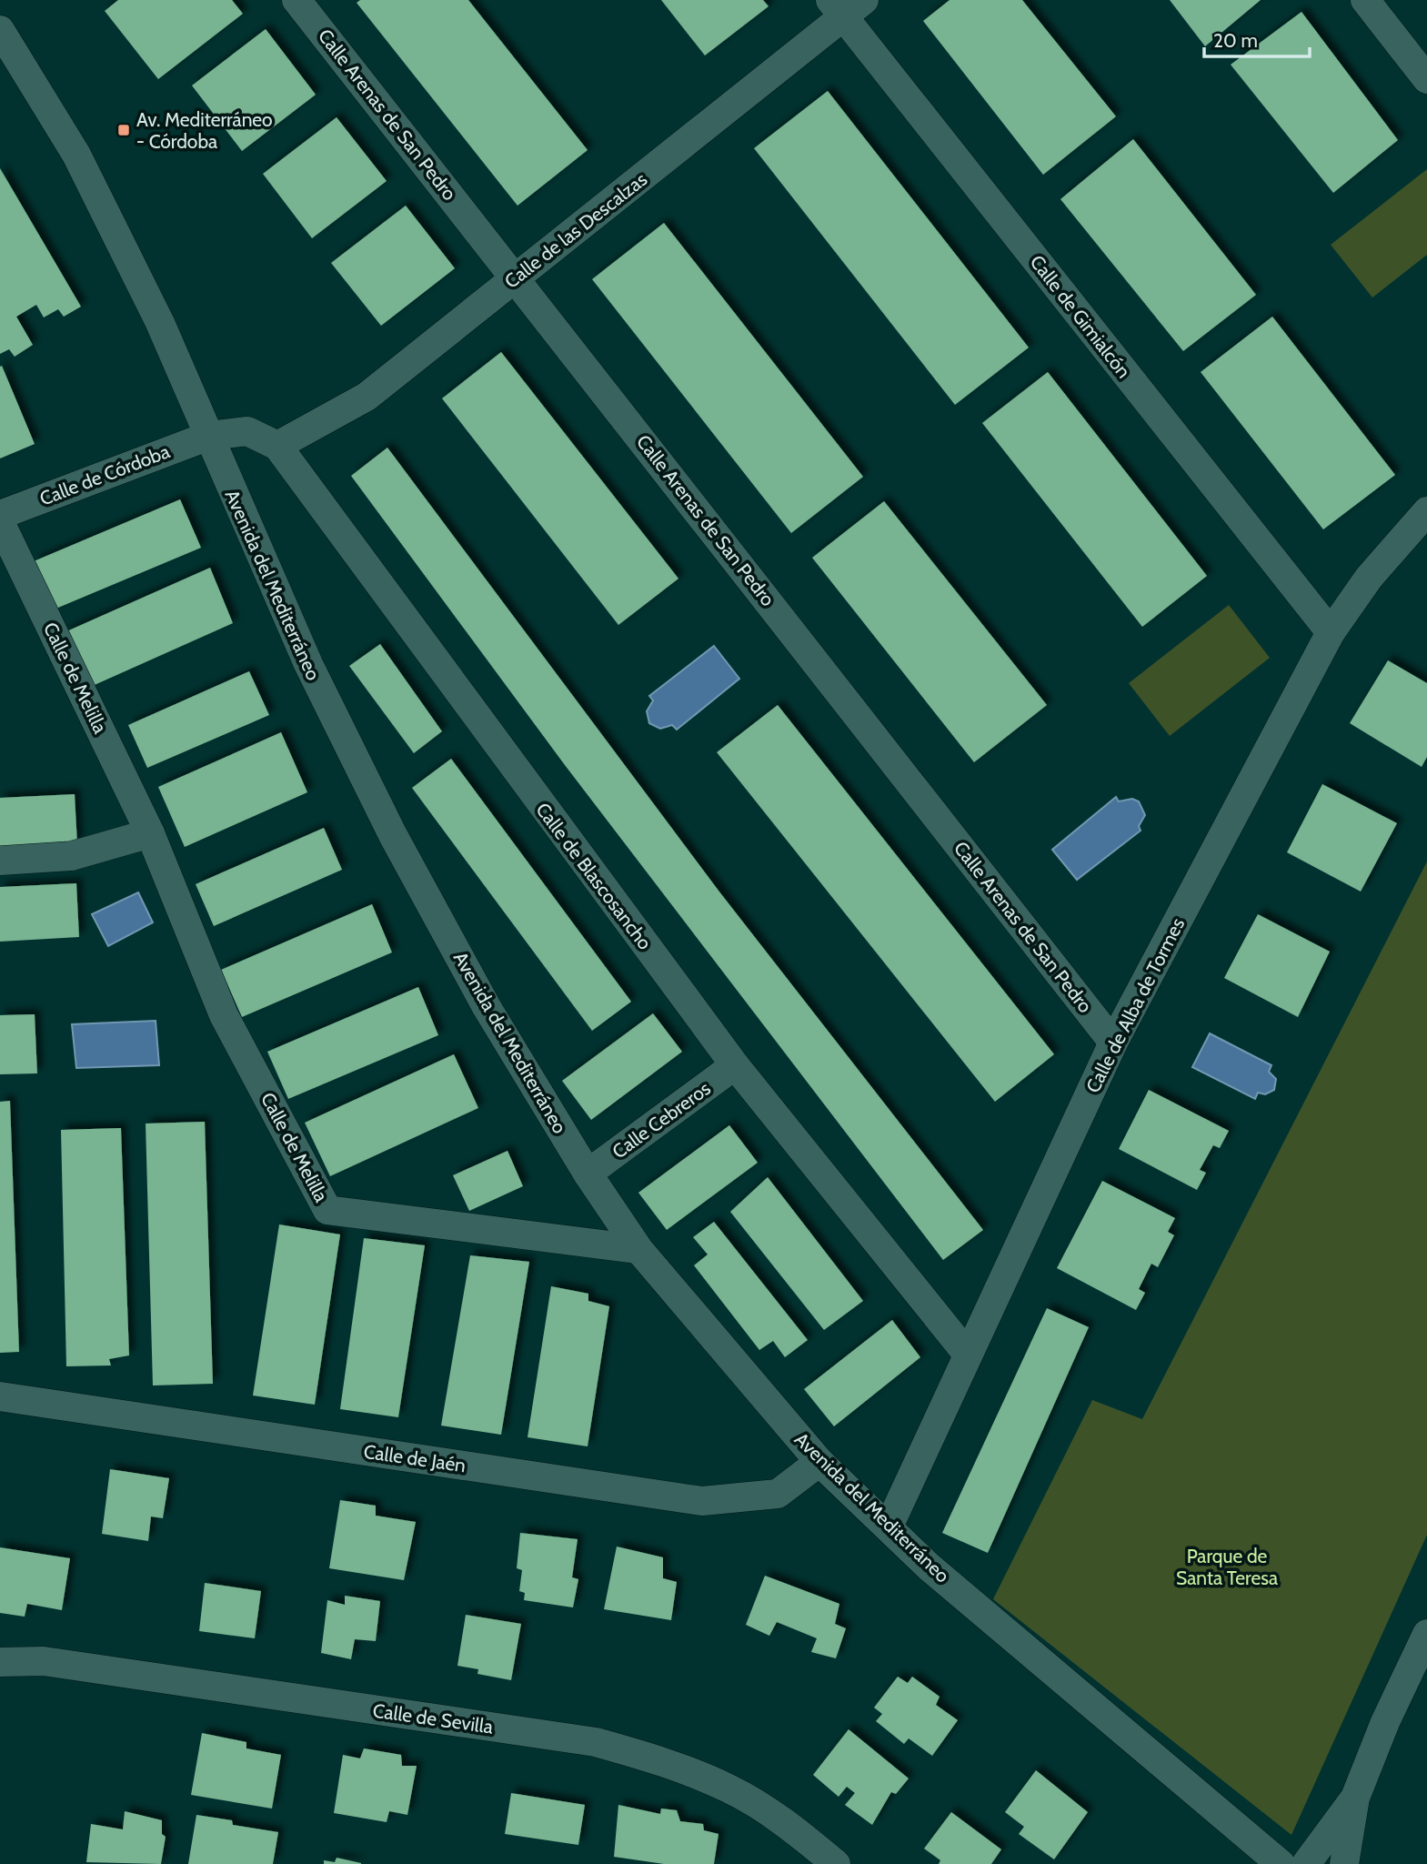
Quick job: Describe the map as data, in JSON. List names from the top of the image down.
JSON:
{
  "streets": {
    "street": [
      "Calle Arenas de San Pedro",
      "Calle de las Descalzas",
      "Calle de Gimialcón",
      "Calle de Córdoba",
      "Avenida del Mediterráneo",
      "Calle de Melilla",
      "Calle de Blascosancho",
      "Calle de Alba de Tormes",
      "Calle Cebreros",
      "Calle de Jaén",
      "Calle de Sevilla"
    ]
  },
  "crossings": [
    ["Calle Arenas de San Pedro", "Calle de las Descalzas"],
    ["Calle Arenas de San Pedro", "Calle de Alba de Tormes"],
    ["Calle de las Descalzas", "Calle de Gimialcón"],
    ["Calle de las Descalzas", "Calle de Blascosancho"],
    ["Calle de Gimialcón", "Calle de Alba de Tormes"],
    ["Calle de Córdoba", "Avenida del Mediterráneo"],
    ["Calle de Córdoba", "Calle de Blascosancho"],
    ["Avenida del Mediterráneo", "Calle de Melilla"],
    ["Avenida del Mediterráneo", "Calle de Blascosancho"],
    ["Avenida del Mediterráneo", "Calle de Alba de Tormes"],
    ["Avenida del Mediterráneo", "Calle Cebreros"],
    ["Avenida del Mediterráneo", "Calle de Jaén"],
    ["Calle de Blascosancho", "Calle de Alba de Tormes"],
    ["Calle de Blascosancho", "Calle Cebreros"]
  ],
  "parks": ["Parque de Santa Teresa"],
  "places": {
    "transit": ["Av. Mediterráneo - Córdoba"]
  },
  "scale_bar": "20 m"
}
